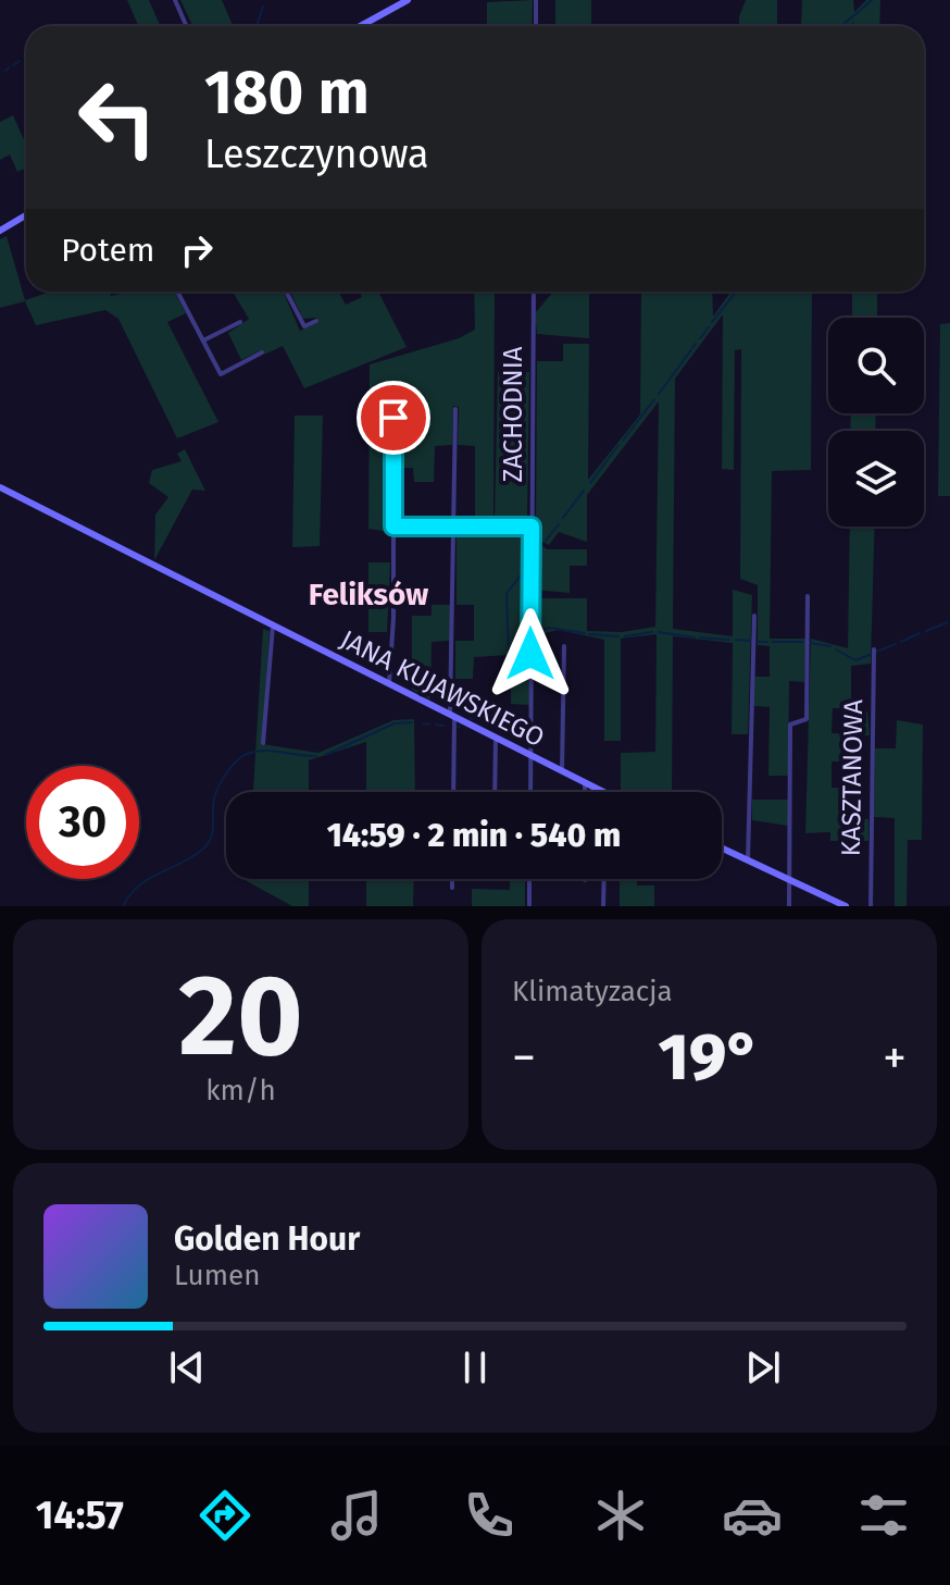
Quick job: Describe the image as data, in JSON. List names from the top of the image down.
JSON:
{
  "streets": {
    "main road": ["JANA KUJAWSKIEGO"],
    "street": ["ZACHODNIA", "KASZTANOWA"]
  },
  "crossings": [
    ["ZACHODNIA", "JANA KUJAWSKIEGO"]
  ],
  "districts": ["Feliksów"],
  "page": {
    "turn": ["180 m", "Leszczynowa"],
    "then": "Potem",
    "limit": "30",
    "trip": "14:59 · 2 min · 540 m",
    "tile": [
      ["20", "km/h"],
      "Klimatyzacja"
    ],
    "heat": ["−", "19°", "+"],
    "song": ["Golden Hour", "Lumen"],
    "tabs": "14:57"
  }
}
